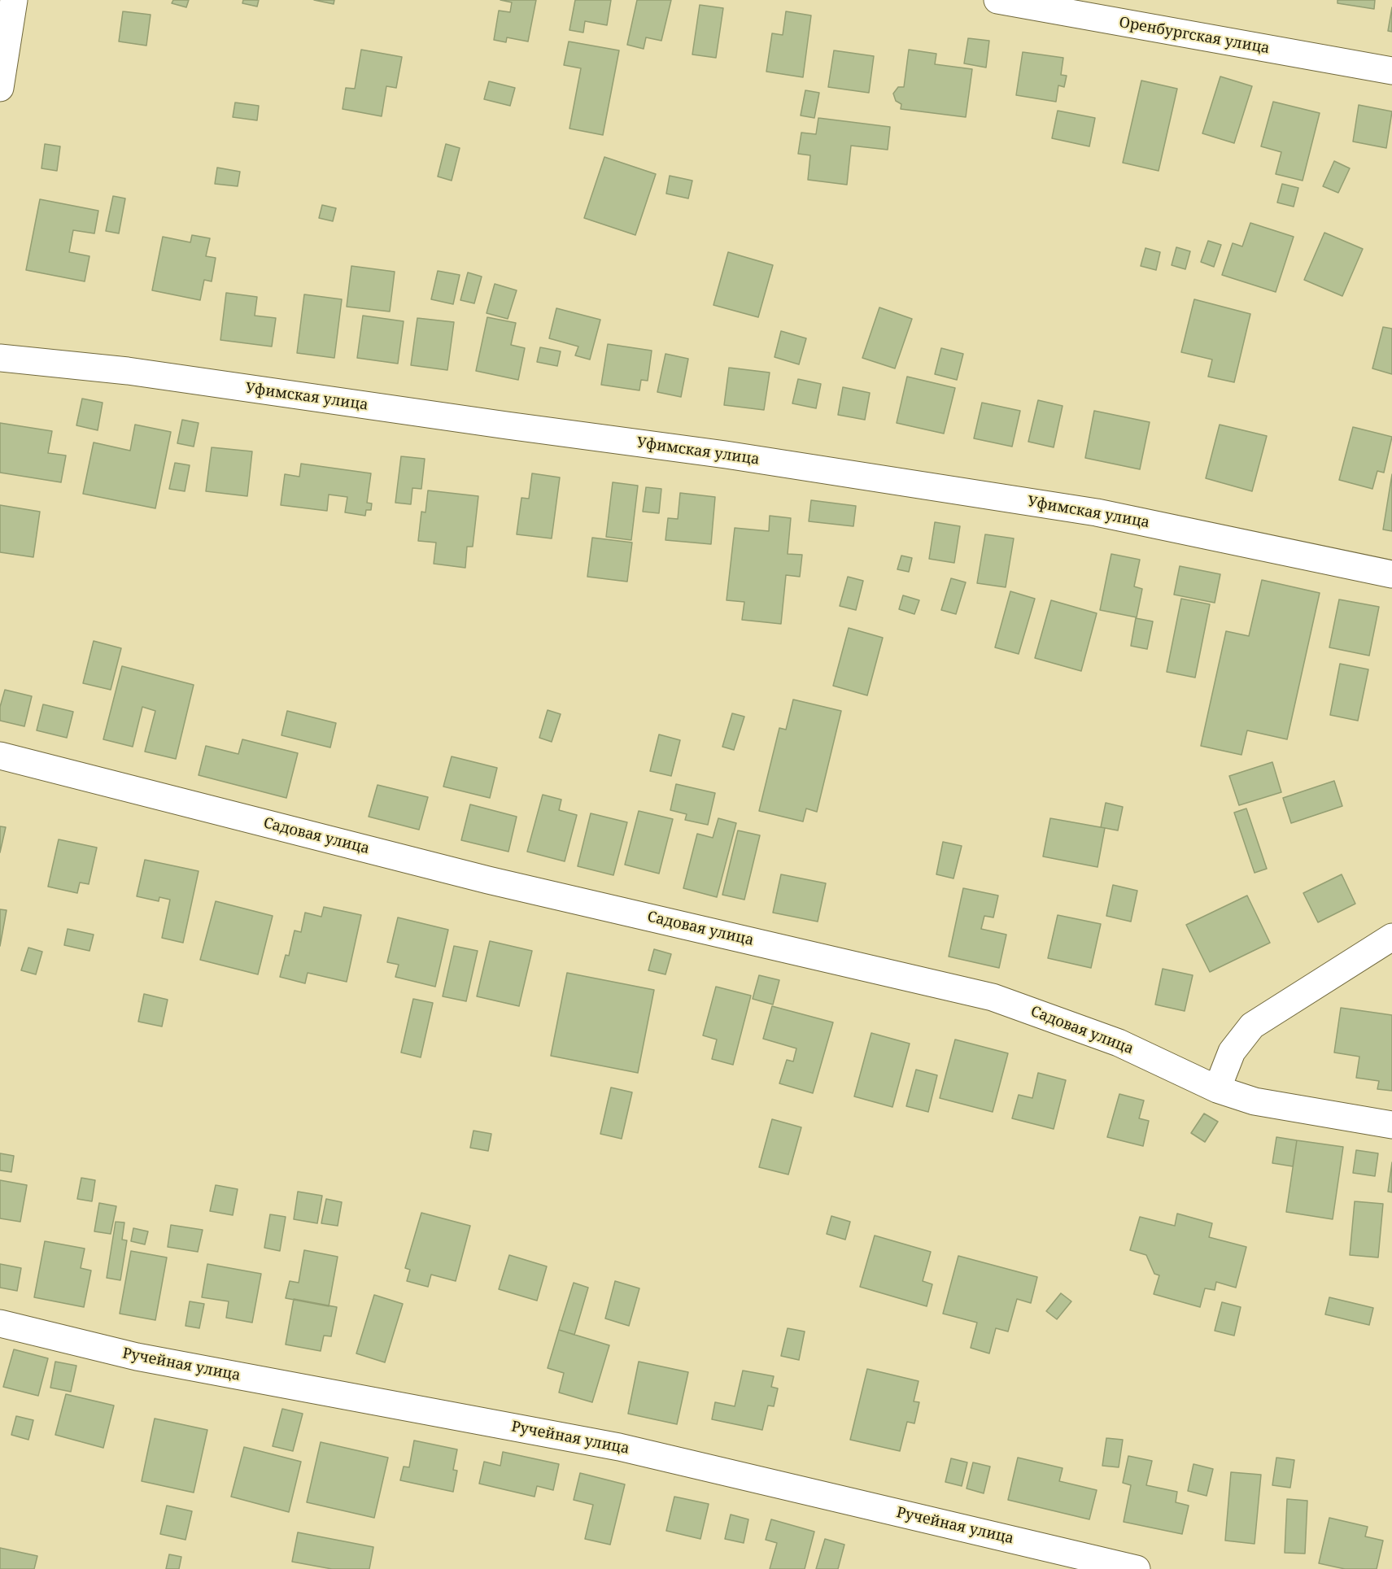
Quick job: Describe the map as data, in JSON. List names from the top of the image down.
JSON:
{
  "streets": {
    "street": [
      "Оренбургская улица",
      "Уфимская улица",
      "Садовая улица",
      "Ручейная улица"
    ]
  }
}
